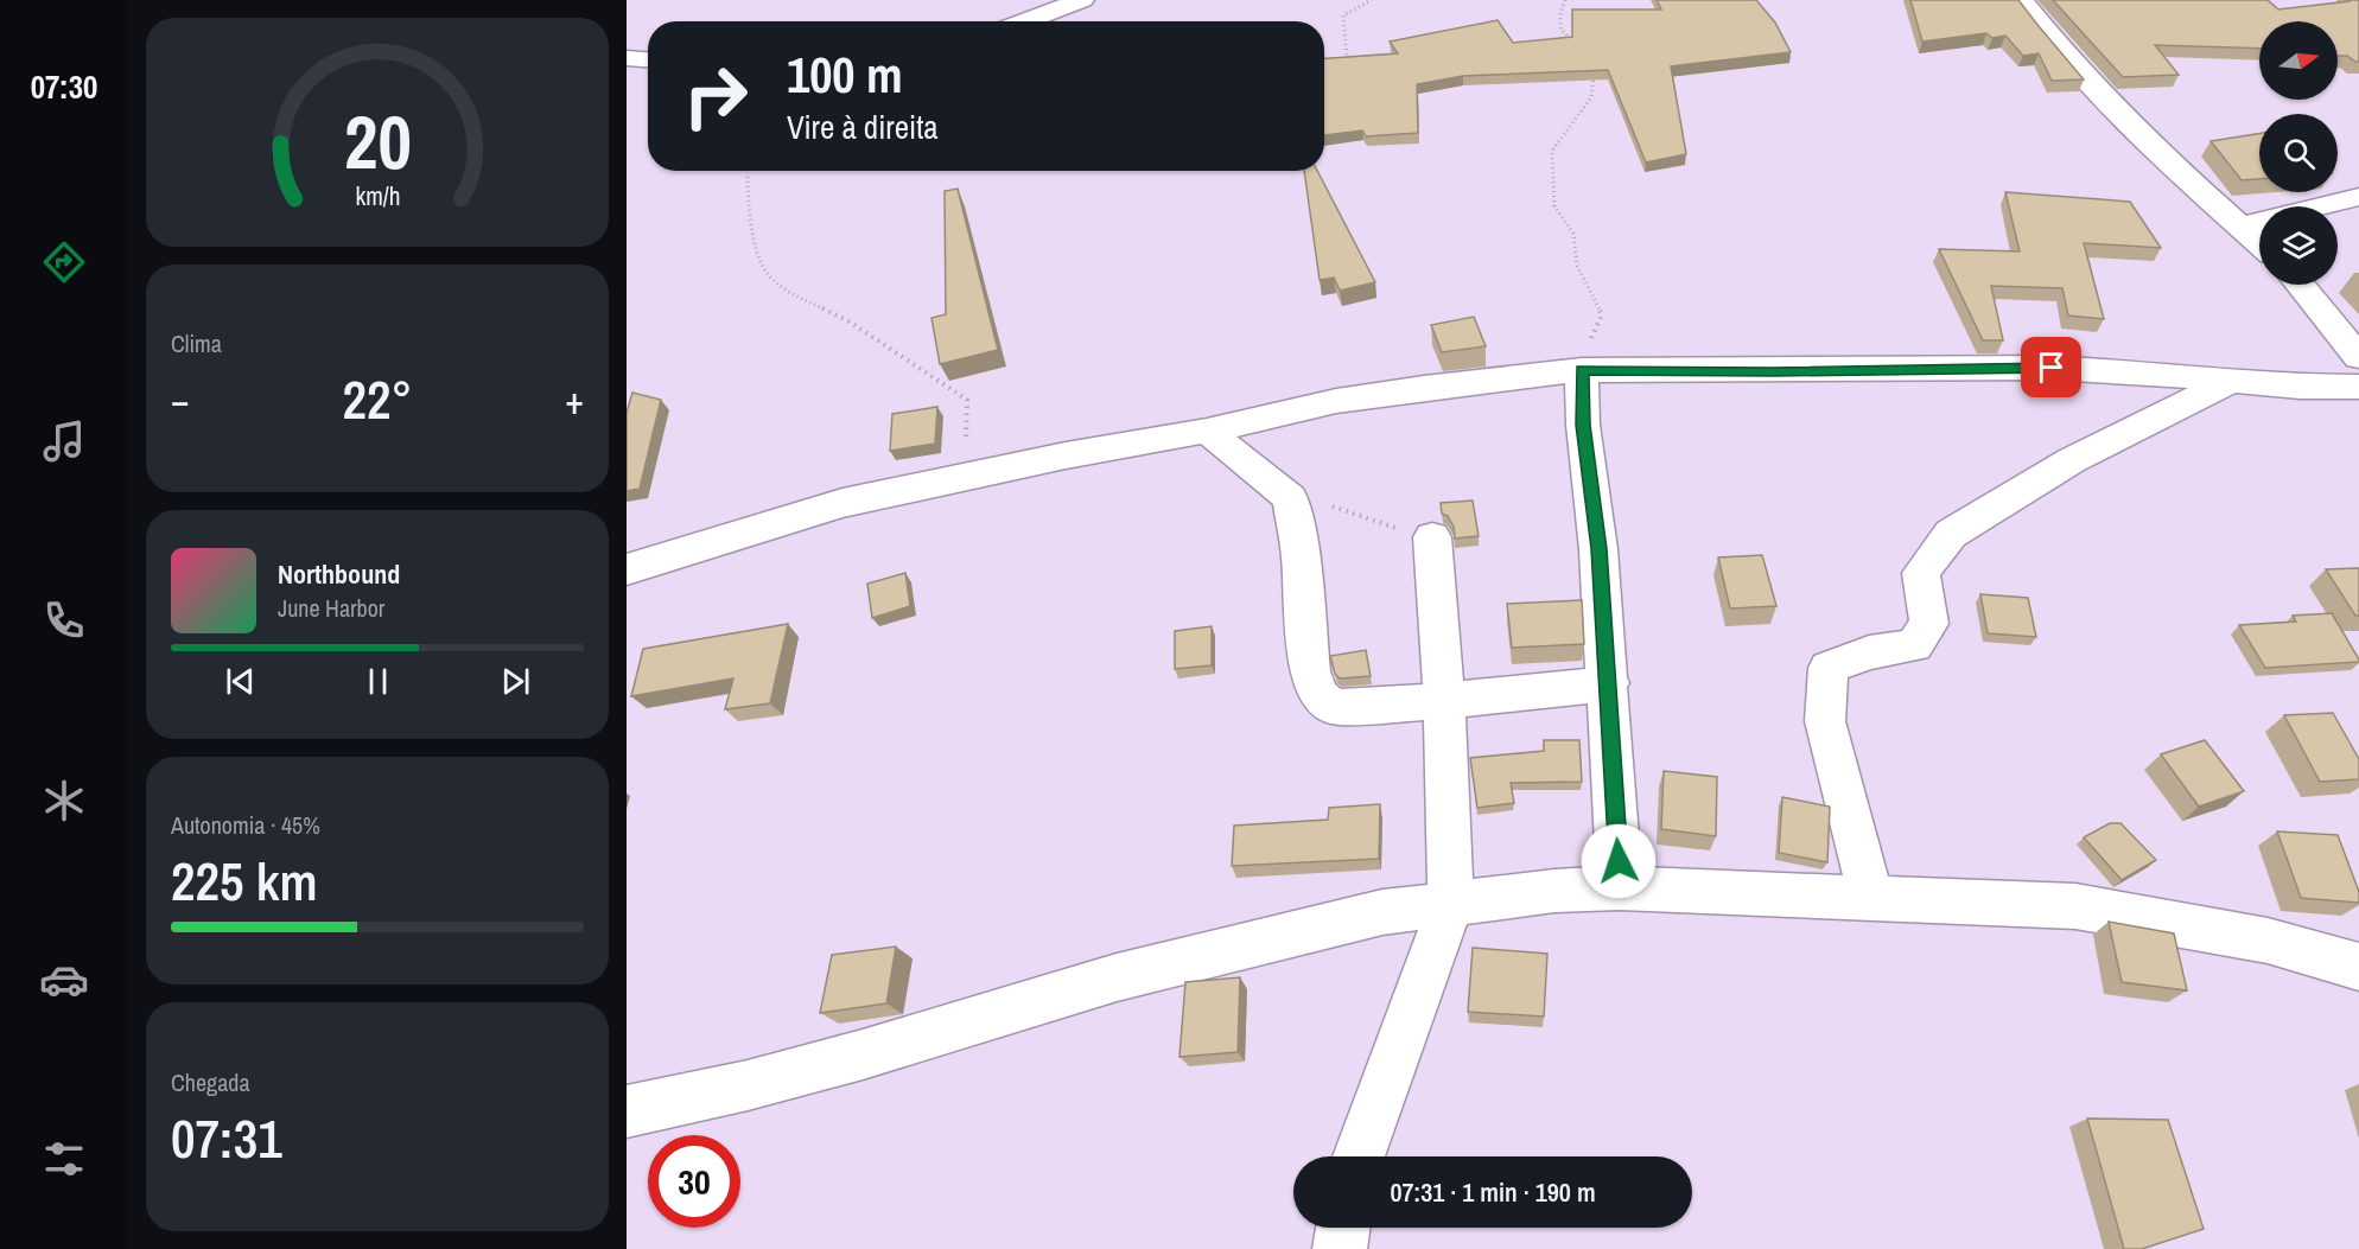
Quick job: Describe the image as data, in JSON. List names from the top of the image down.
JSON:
{
  "north": "right",
  "page": {
    "tabs": "07:30",
    "turn": ["100 m", "Vire à direita"],
    "tile": [
      "Clima",
      ["Autonomia · 45%", "225 km"],
      ["Chegada", "07:31"]
    ],
    "heat": ["−", "22°", "+"],
    "song": ["Northbound", "June Harbor"],
    "limit": "30",
    "trip": "07:31 · 1 min · 190 m",
    "gauge": ["20", "km/h"]
  }
}
